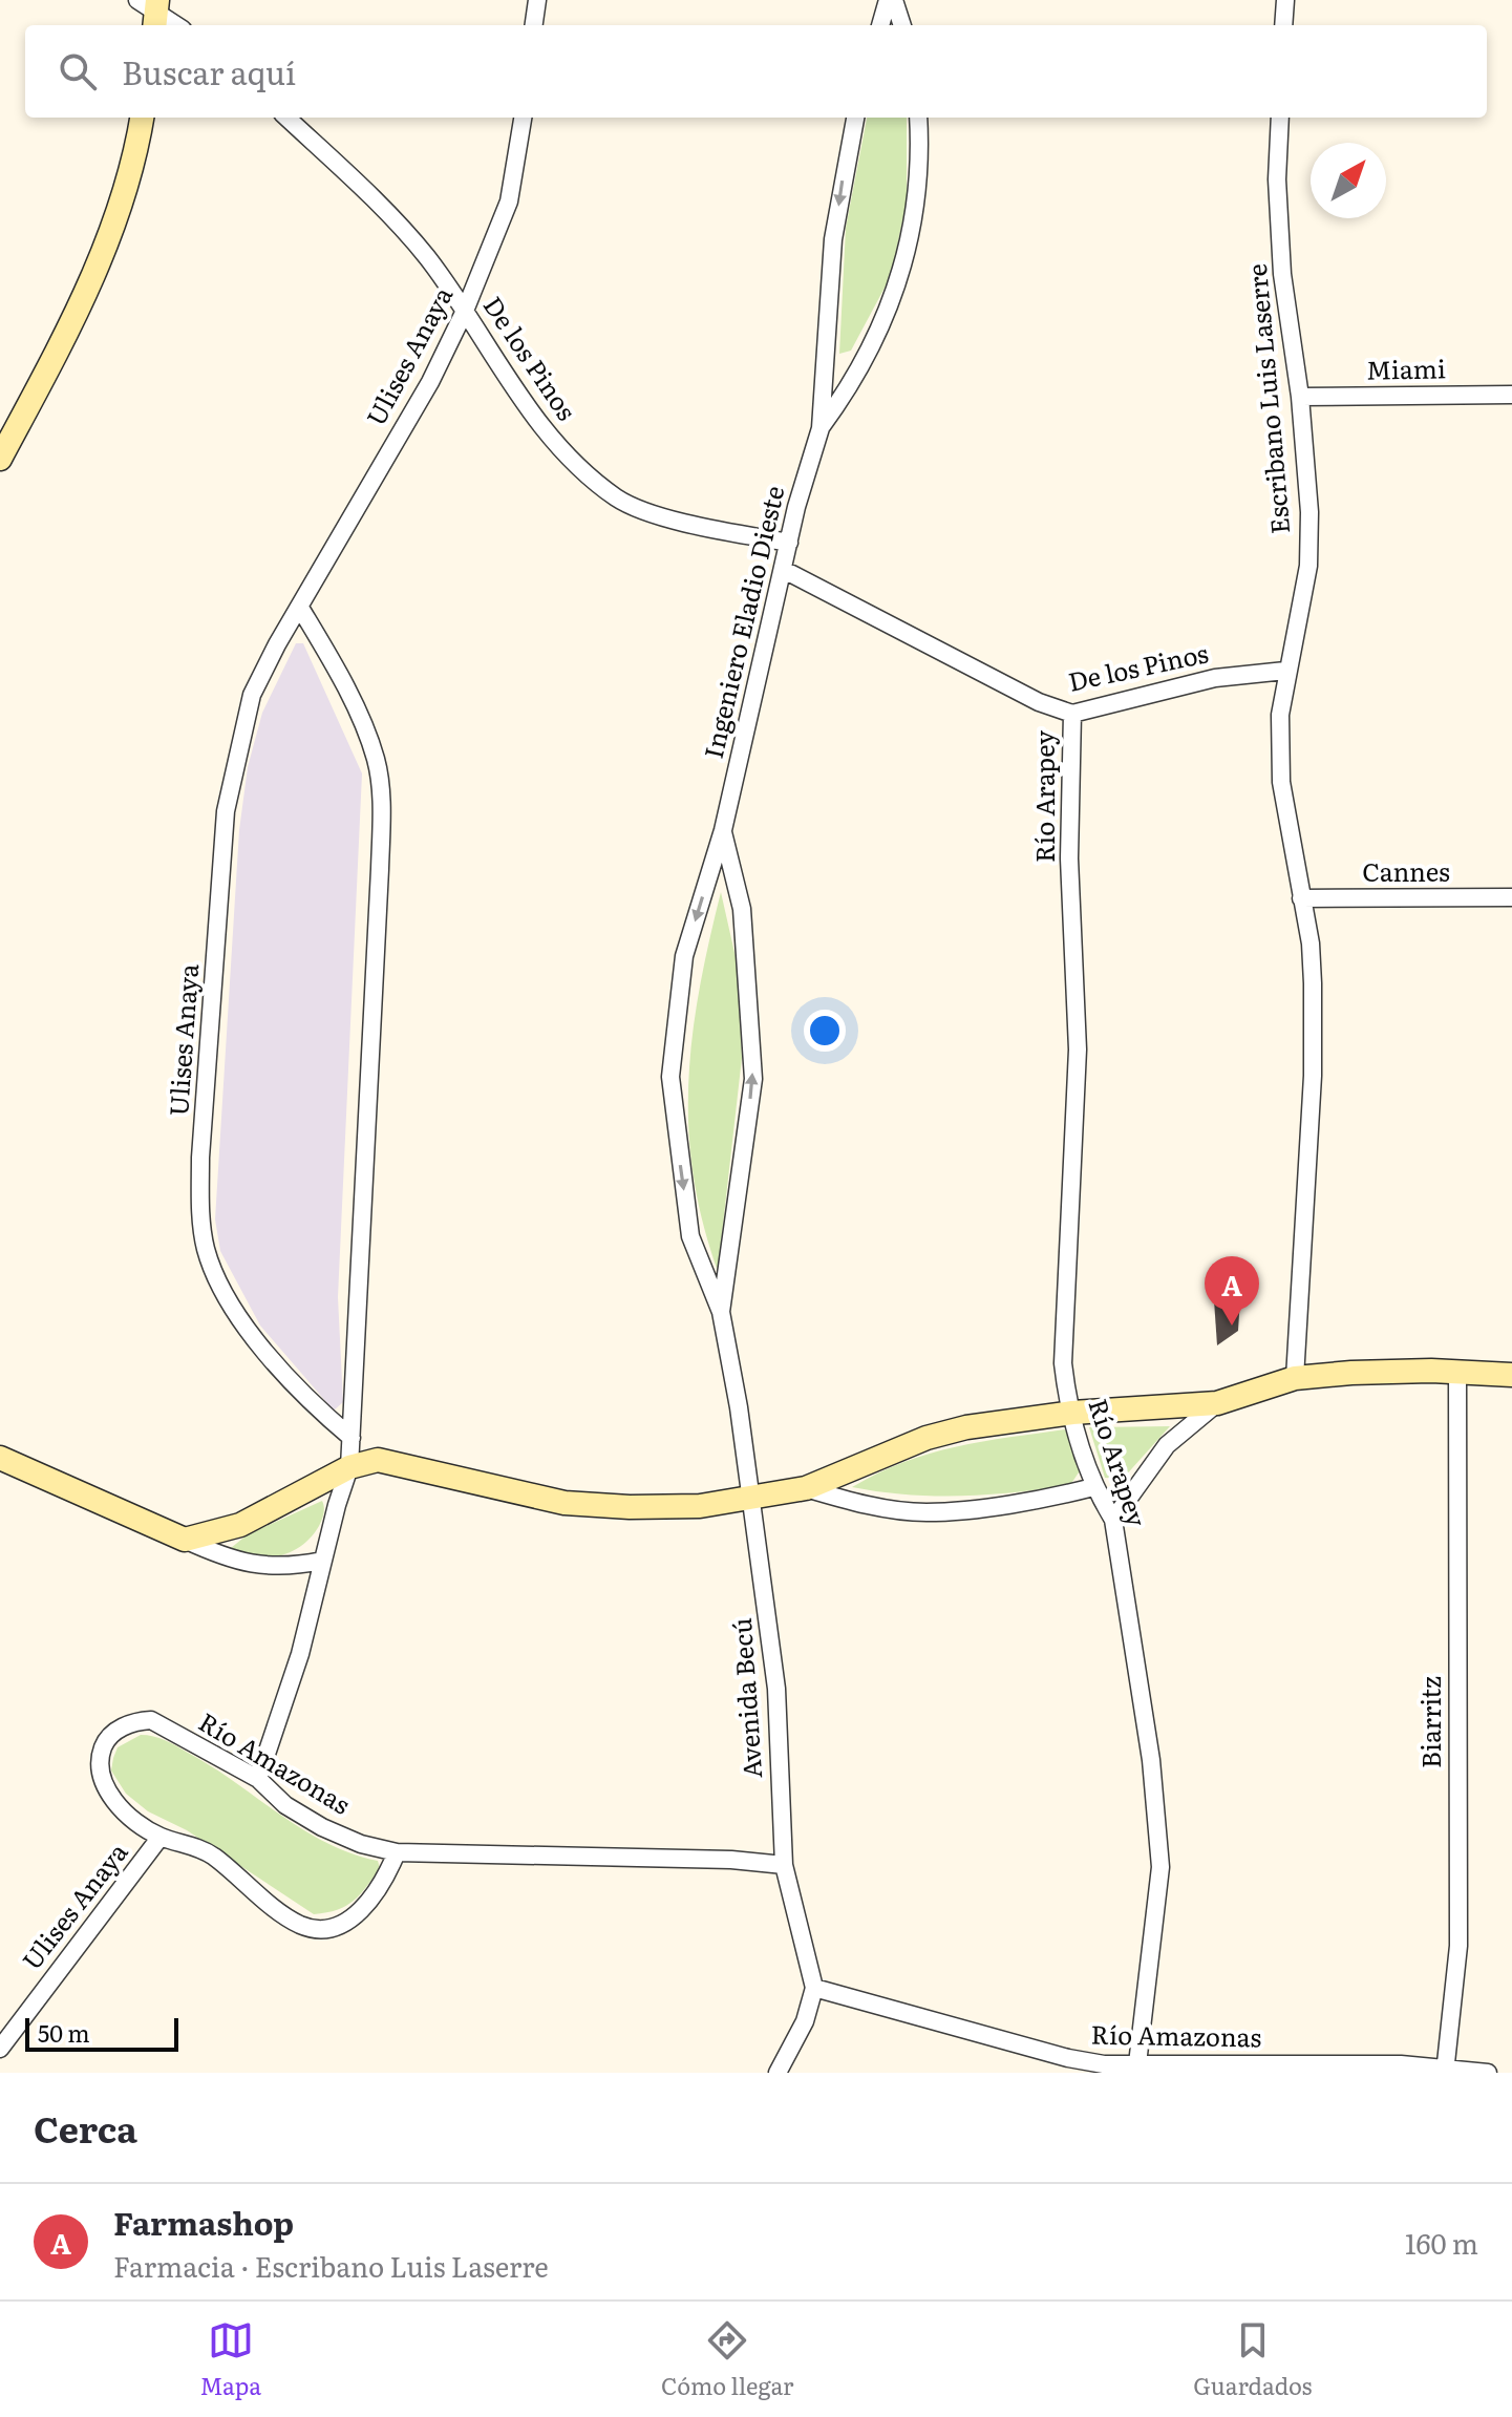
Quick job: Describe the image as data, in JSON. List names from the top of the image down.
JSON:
{
  "streets": {
    "street": [
      "Ulises Anaya",
      "De los Pinos",
      "Miami",
      "Escribano Luis Laserre",
      "Ingeniero Eladio Dieste",
      "Río Arapey",
      "Cannes",
      "Avenida Becú",
      "Biarritz",
      "Río Amazonas"
    ]
  },
  "crossings": [
    ["Ulises Anaya", "De los Pinos"],
    ["Ulises Anaya", "Río Amazonas"],
    ["De los Pinos", "Escribano Luis Laserre"],
    ["De los Pinos", "Ingeniero Eladio Dieste"],
    ["De los Pinos", "Río Arapey"],
    ["Miami", "Escribano Luis Laserre"],
    ["Escribano Luis Laserre", "Cannes"],
    ["Ingeniero Eladio Dieste", "Avenida Becú"],
    ["Río Arapey", "Río Amazonas"],
    ["Avenida Becú", "Río Amazonas"],
    ["Biarritz", "Río Amazonas"]
  ],
  "scale_bar": "50 m",
  "north": "top right",
  "page": {
    "search": "Buscar aquí",
    "pins": "A",
    "scale": "50 m",
    "heading": "Cerca",
    "list": [
      {
        "mark": "A",
        "name": "Farmashop",
        "note": "Farmacia · Escribano Luis Laserre",
        "value": "160 m"
      }
    ],
    "nav": ["Mapa", "Cómo llegar", "Guardados"]
  }
}
